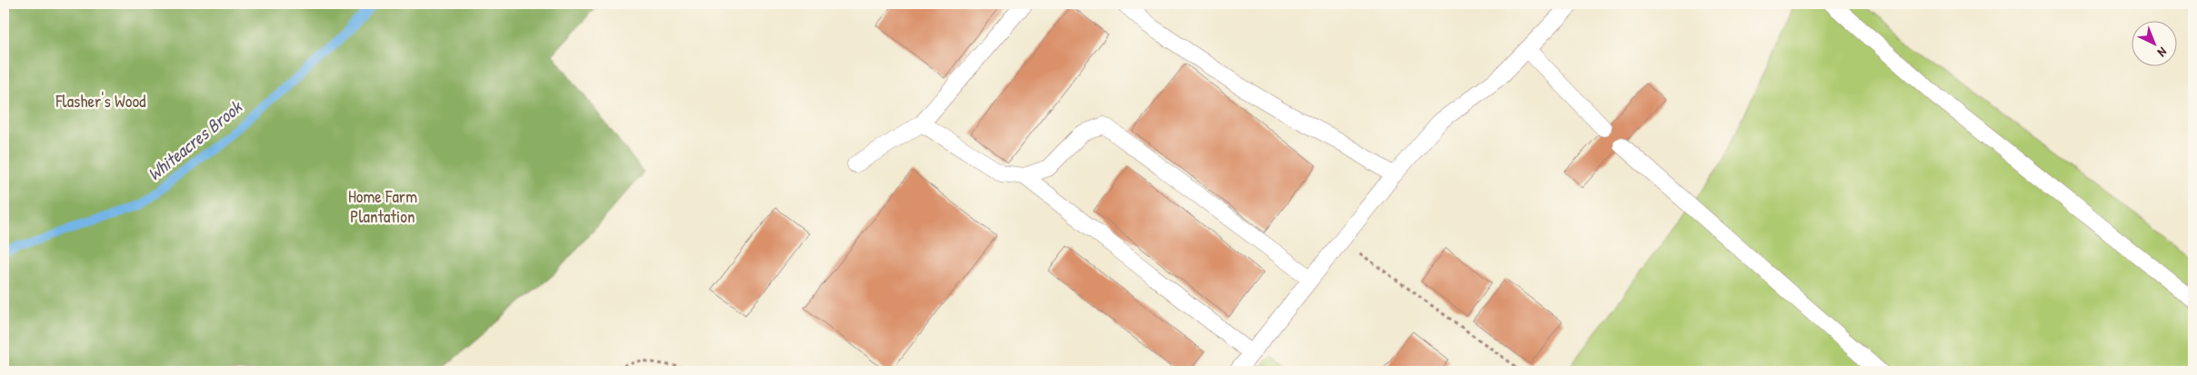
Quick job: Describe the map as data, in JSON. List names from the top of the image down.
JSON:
{
  "water": ["Whiteacres Brook"],
  "parks": ["Flasher's Wood", "Home Farm Plantation"],
  "north": "bottom right"
}
